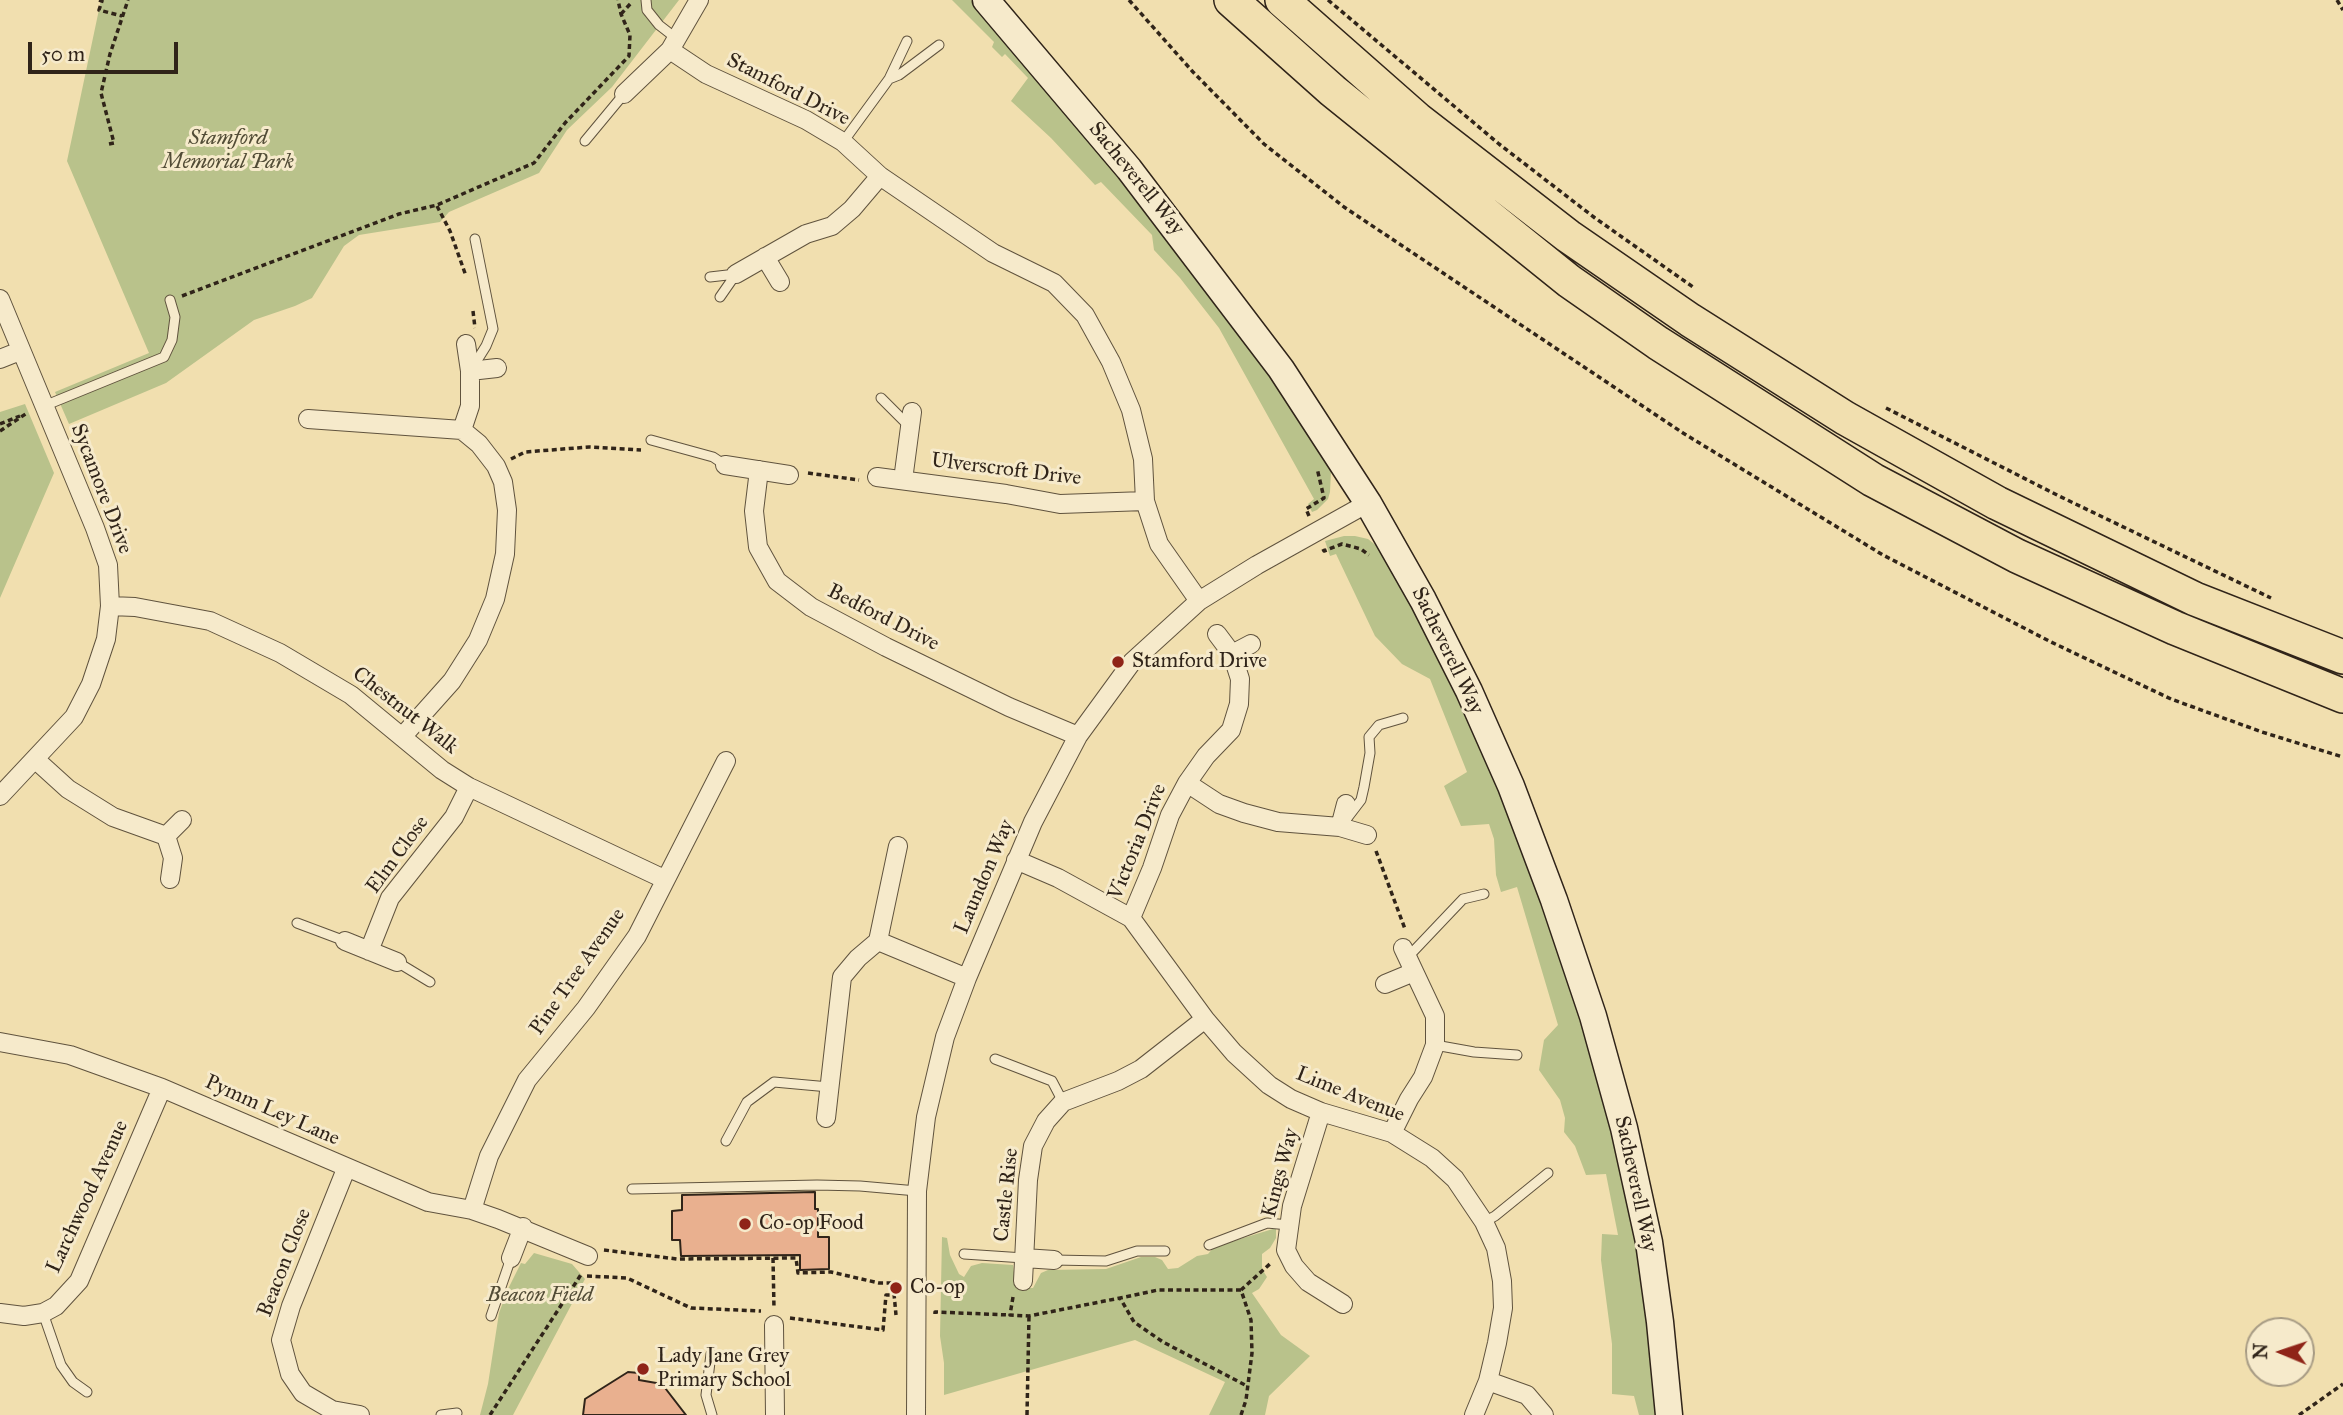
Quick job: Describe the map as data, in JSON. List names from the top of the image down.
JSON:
{
  "streets": {
    "street": [
      "Stamford Drive",
      "Sacheverell Way",
      "Ulverscroft Drive",
      "Sycamore Drive",
      "Bedford Drive",
      "Chestnut Walk",
      "Victoria Drive",
      "Elm Close",
      "Laundon Way",
      "Pine Tree Avenue",
      "Lime Avenue",
      "Pymm Ley Lane",
      "Kings Way",
      "Castle Rise",
      "Larchwood Avenue",
      "Beacon Close"
    ]
  },
  "crossings": [
    ["Stamford Drive", "Ulverscroft Drive"],
    ["Stamford Drive", "Laundon Way"],
    ["Sacheverell Way", "Laundon Way"],
    ["Sycamore Drive", "Chestnut Walk"],
    ["Bedford Drive", "Laundon Way"],
    ["Chestnut Walk", "Elm Close"],
    ["Chestnut Walk", "Pine Tree Avenue"],
    ["Victoria Drive", "Lime Avenue"],
    ["Laundon Way", "Lime Avenue"],
    ["Pine Tree Avenue", "Pymm Ley Lane"],
    ["Lime Avenue", "Kings Way"],
    ["Pymm Ley Lane", "Larchwood Avenue"],
    ["Pymm Ley Lane", "Beacon Close"]
  ],
  "parks": ["Stamford Memorial Park", "Beacon Field"],
  "places": [
    "Stamford Drive",
    "Co-op Food",
    "Co-op",
    "Lady Jane Grey Primary School"
  ],
  "scale_bar": "50 m",
  "north": "left"
}
